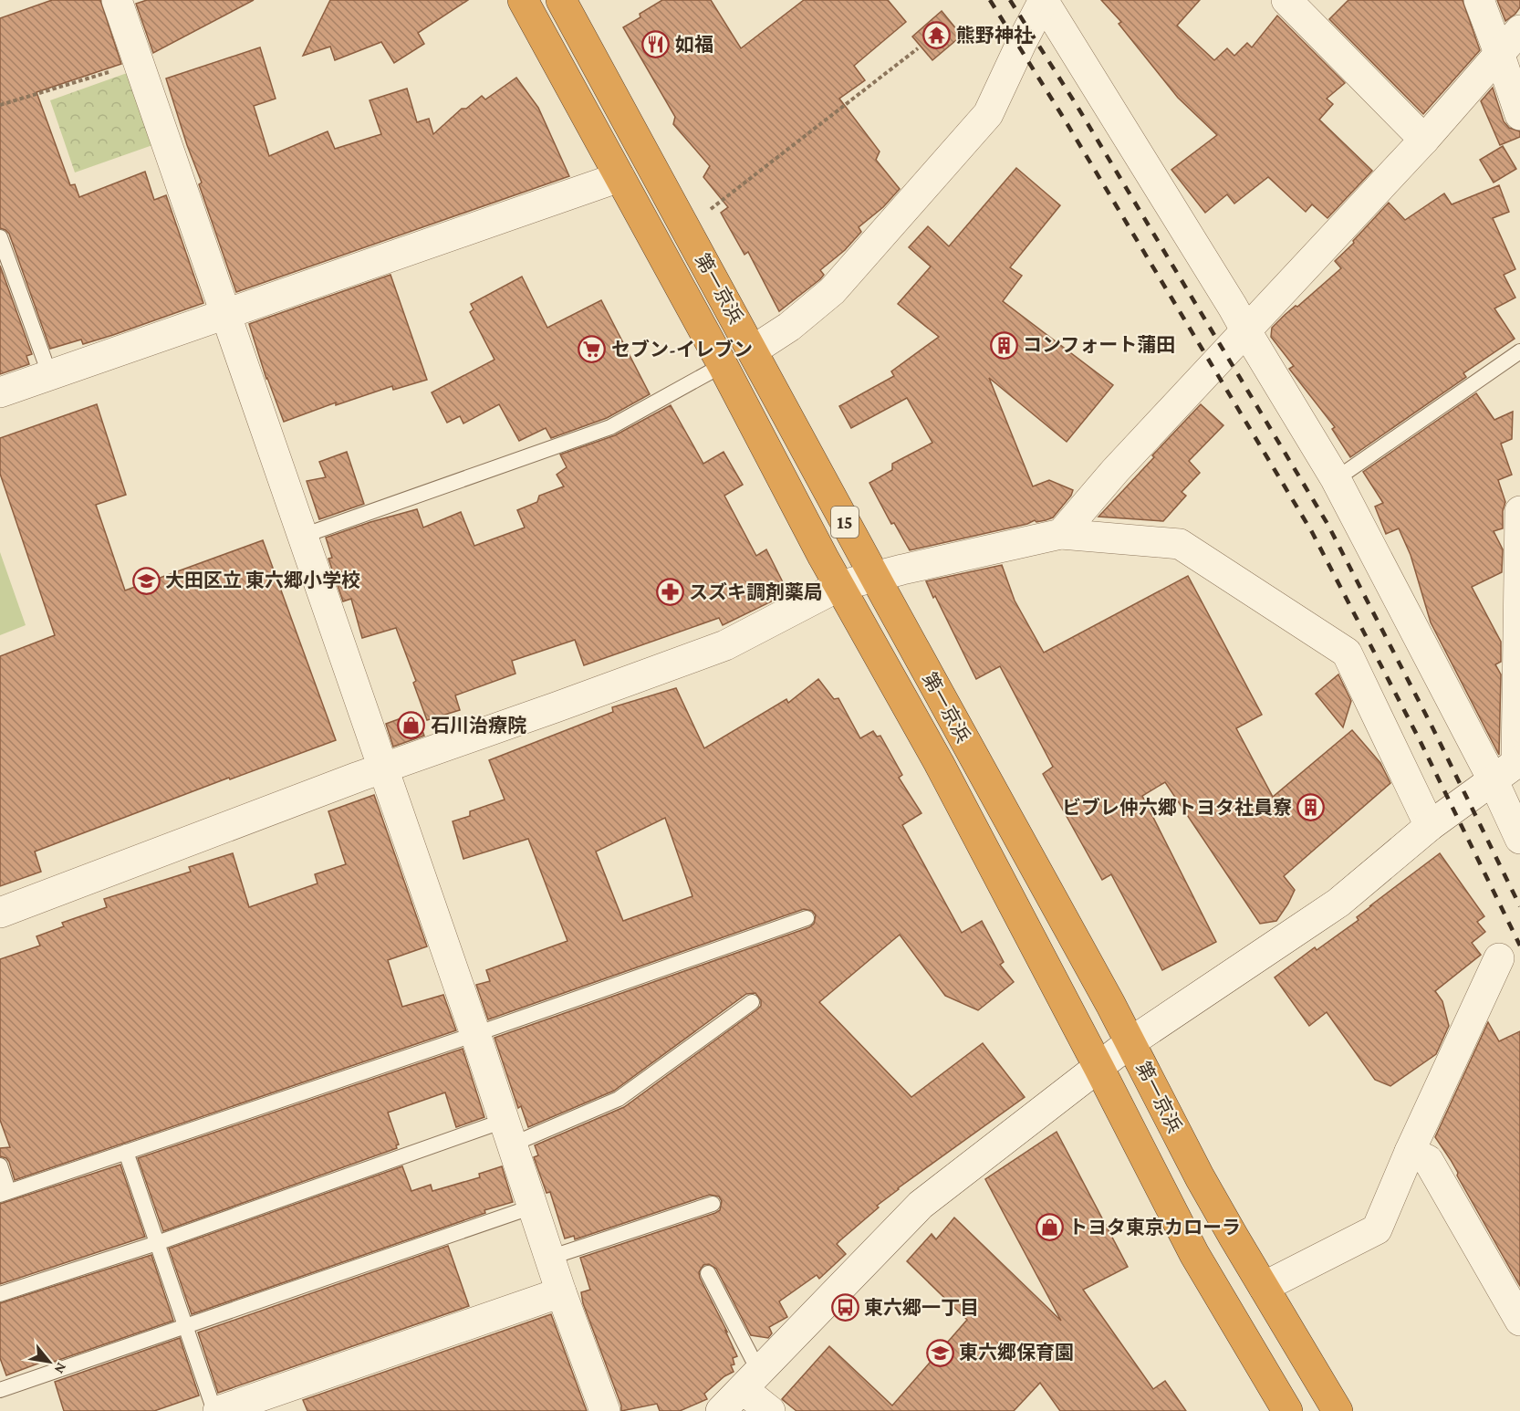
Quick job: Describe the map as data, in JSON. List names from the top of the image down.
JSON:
{
  "streets": {
    "highway": ["第一京浜", "15"]
  },
  "places": {
    "temple": ["熊野神社"],
    "restaurant": ["如福"],
    "building": ["コンフォート蒲田", "ビブレ仲六郷トヨタ社員寮"],
    "supermarket": ["セブン-イレブン"],
    "school or university": ["大田区立 東六郷小学校", "東六郷保育園"],
    "pharmacy": ["スズキ調剤薬局"],
    "shop": ["石川治療院", "トヨタ東京カローラ"],
    "bus stop": ["東六郷一丁目"]
  },
  "north": "bottom right"
}
